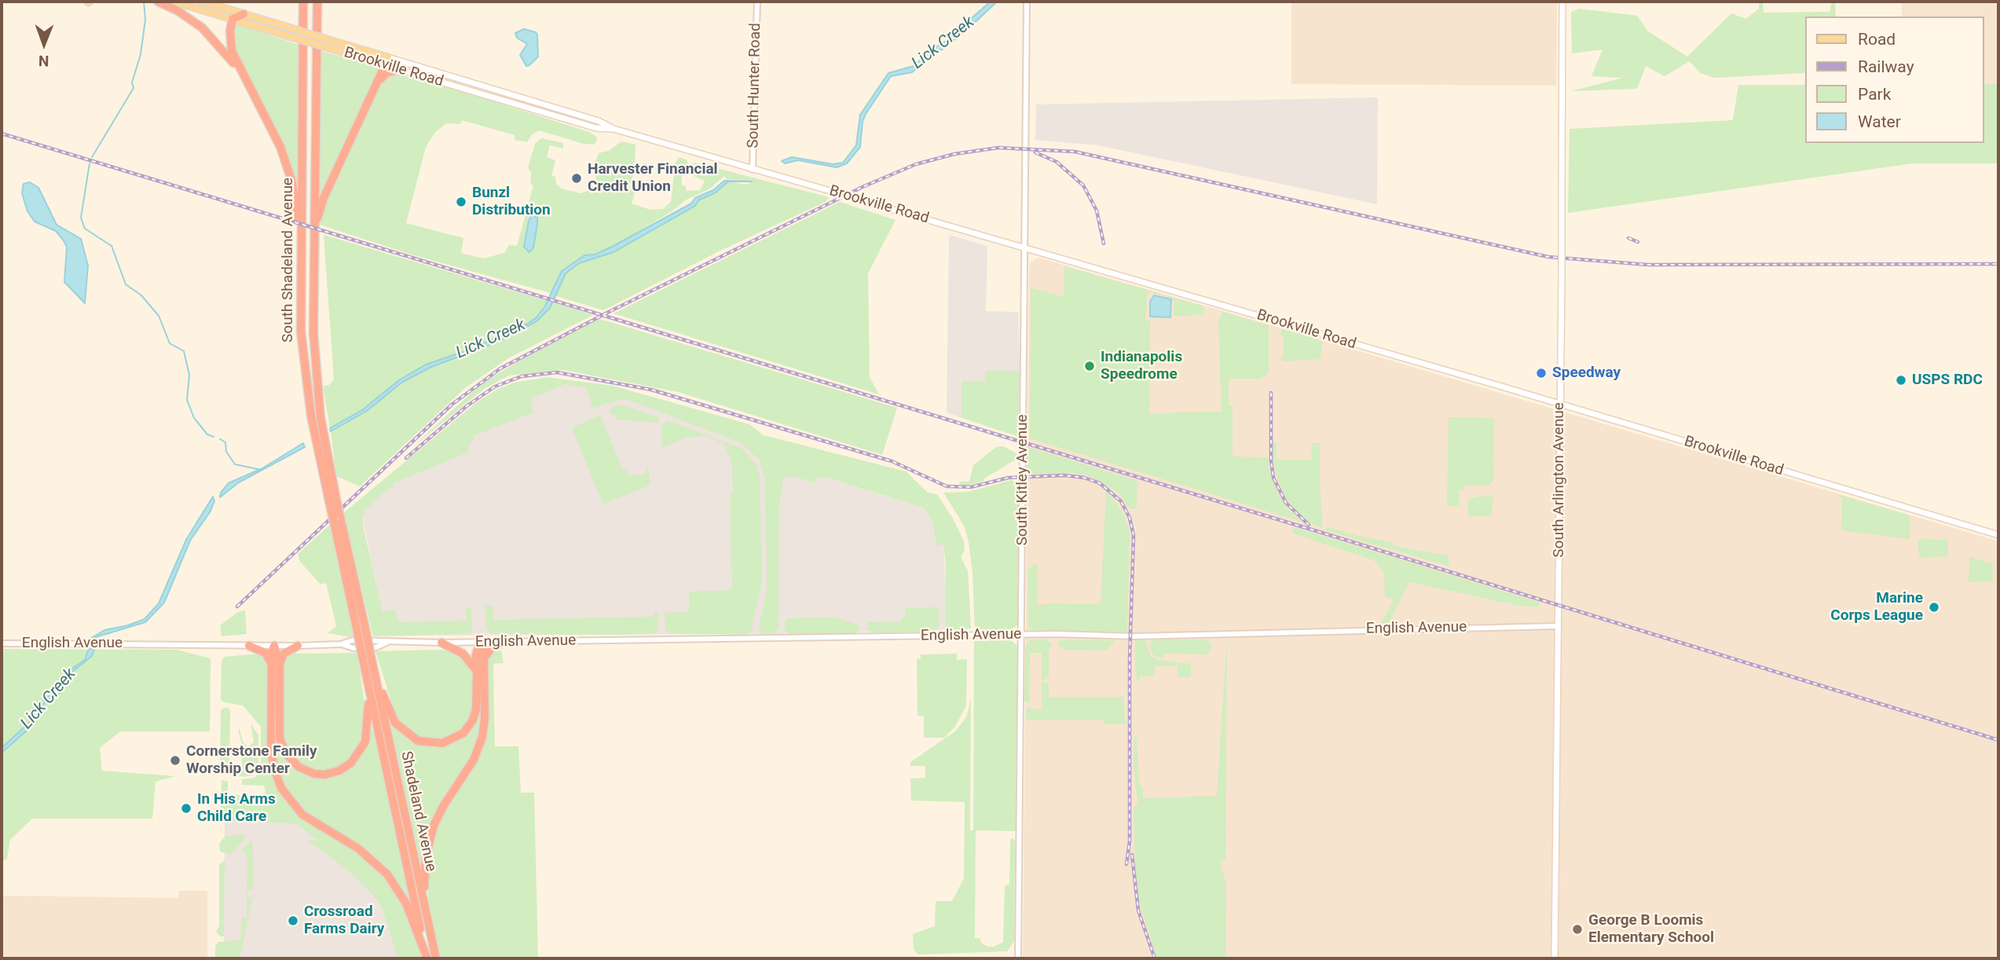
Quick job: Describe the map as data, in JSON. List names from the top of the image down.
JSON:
{
  "streets": {
    "highway": ["South Shadeland Avenue", "Shadeland Avenue"],
    "main road": ["Brookville Road", "South Arlington Avenue"],
    "street": ["South Hunter Road", "South Kitley Avenue", "English Avenue"]
  },
  "crossings": [
    ["Brookville Road", "South Hunter Road"],
    ["Brookville Road", "South Kitley Avenue"],
    ["Brookville Road", "South Arlington Avenue"],
    ["South Shadeland Avenue", "Shadeland Avenue"],
    ["South Kitley Avenue", "English Avenue"],
    ["South Arlington Avenue", "English Avenue"]
  ],
  "water": ["Lick Creek"],
  "places": [
    "Harvester Financial Credit Union",
    "Bunzl Distribution",
    "Indianapolis Speedrome",
    "Speedway",
    "USPS RDC",
    "Marine Corps League",
    "Cornerstone Family Worship Center",
    "In His Arms Child Care",
    "Crossroad Farms Dairy",
    "George B Loomis Elementary School"
  ],
  "legend": [
    "Road",
    "Railway",
    "Park",
    "Water"
  ],
  "north": "bottom"
}
